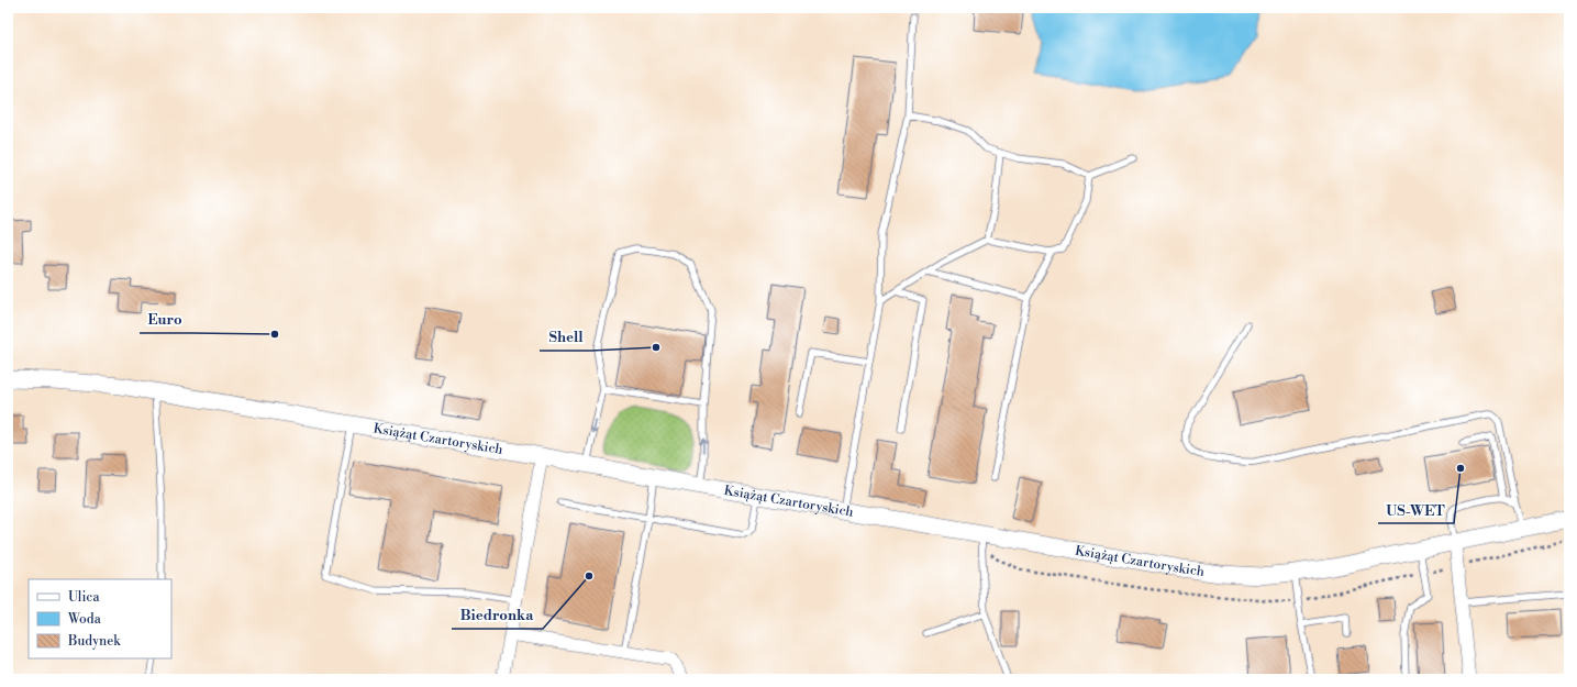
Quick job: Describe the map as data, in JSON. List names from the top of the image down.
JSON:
{
  "streets": {
    "main road": ["Książąt Czartoryskich"]
  },
  "places": [
    "Euro",
    "Shell",
    "US-WET",
    "Biedronka"
  ],
  "legend": ["Ulica", "Woda", "Budynek"]
}
